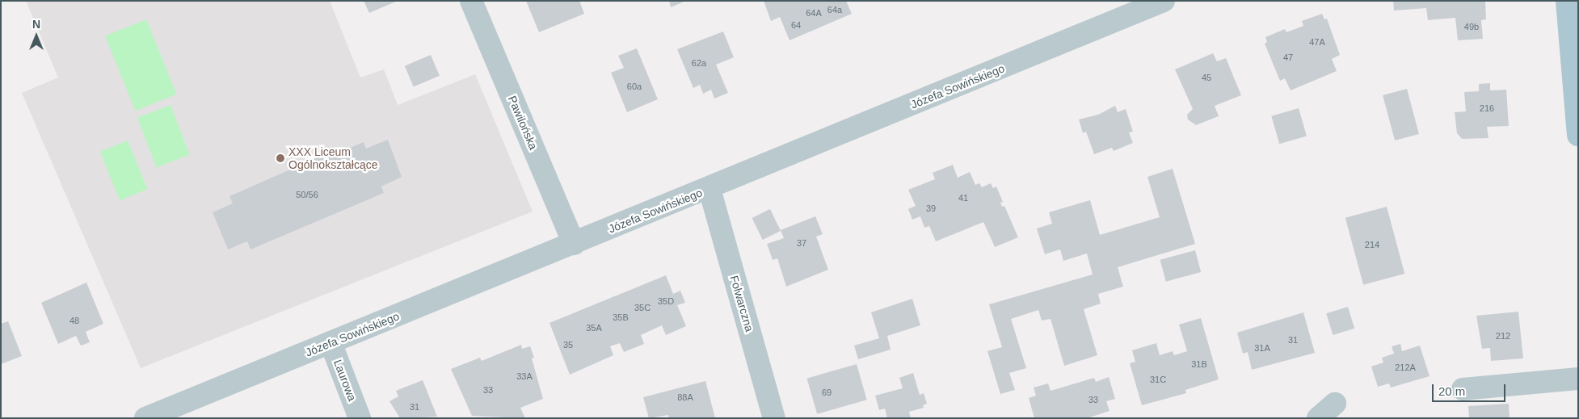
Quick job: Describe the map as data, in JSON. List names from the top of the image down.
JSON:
{
  "streets": {
    "street": [
      "Józefa Sowińskiego",
      "Pawilońska",
      "Folwarczna",
      "Laurowa"
    ]
  },
  "crossings": [
    ["Józefa Sowińskiego", "Pawilońska"],
    ["Józefa Sowińskiego", "Folwarczna"],
    ["Józefa Sowińskiego", "Laurowa"]
  ],
  "places": ["XXX Liceum Ogólnokształcące"],
  "house_numbers": [
    "64a",
    "64A",
    "64",
    "49b",
    "47A",
    "47",
    "62a",
    "45",
    "60a",
    "216",
    "50/56",
    "41",
    "39",
    "37",
    "214",
    "35D",
    "35C",
    "35B",
    "48",
    "35A",
    "212",
    "31",
    "35",
    "31A",
    "31B",
    "212A",
    "33A",
    "31C",
    "33",
    "69",
    "88A",
    "33",
    "31"
  ],
  "scale_bar": "20 m",
  "north": "top"
}
